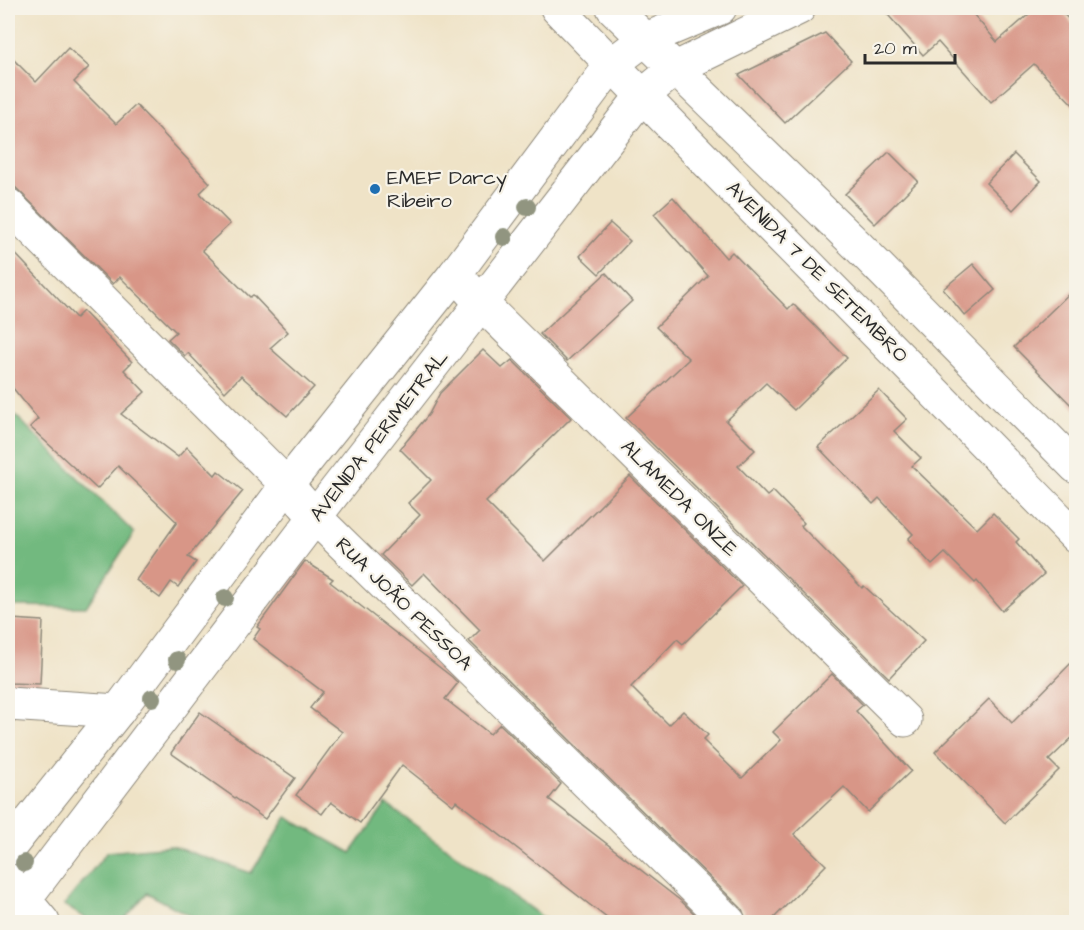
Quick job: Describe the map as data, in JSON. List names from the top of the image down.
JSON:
{
  "streets": {
    "street": [
      "AVENIDA 7 DE SETEMBRO",
      "AVENIDA PERIMETRAL",
      "ALAMEDA ONZE",
      "RUA JOÃO PESSOA"
    ]
  },
  "crossings": [
    ["AVENIDA 7 DE SETEMBRO", "AVENIDA PERIMETRAL"],
    ["AVENIDA PERIMETRAL", "ALAMEDA ONZE"],
    ["AVENIDA PERIMETRAL", "RUA JOÃO PESSOA"]
  ],
  "places": ["EMEF Darcy Ribeiro"],
  "scale_bar": "20 m"
}
